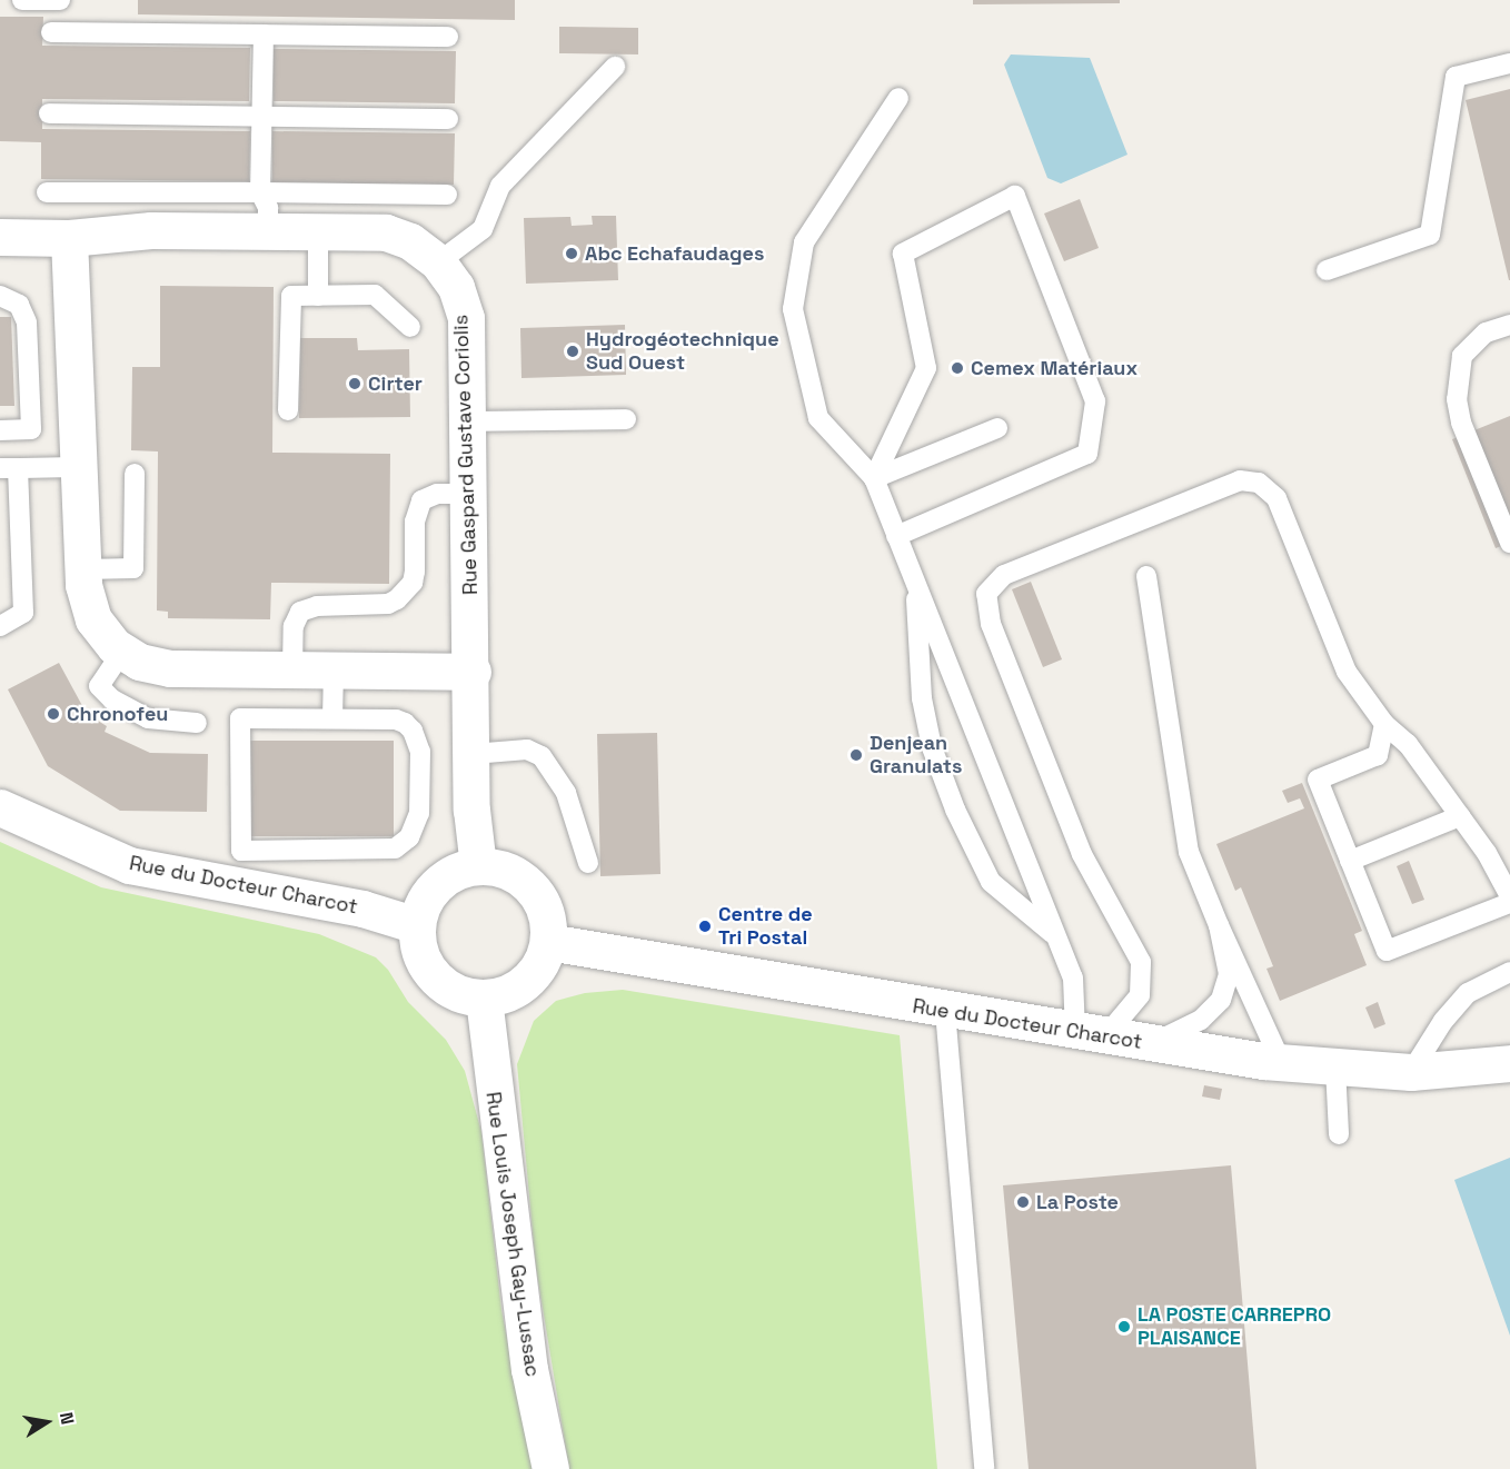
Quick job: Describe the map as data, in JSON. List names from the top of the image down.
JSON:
{
  "streets": {
    "street": ["Rue Gaspard Gustave Coriolis", "Rue du Docteur Charcot", "Rue Louis Joseph Gay-Lussac"]
  },
  "crossings": [
    ["Rue Gaspard Gustave Coriolis", "Rue du Docteur Charcot"],
    ["Rue Gaspard Gustave Coriolis", "Rue Louis Joseph Gay-Lussac"],
    ["Rue du Docteur Charcot", "Rue Louis Joseph Gay-Lussac"]
  ],
  "places": [
    "Abc Echafaudages",
    "Hydrogéotechnique Sud Ouest",
    "Cemex Matériaux",
    "Cirter",
    "Chronofeu",
    "Denjean Granulats",
    "Centre de Tri Postal",
    "La Poste",
    "LA POSTE CARREPRO PLAISANCE"
  ],
  "north": "right"
}
